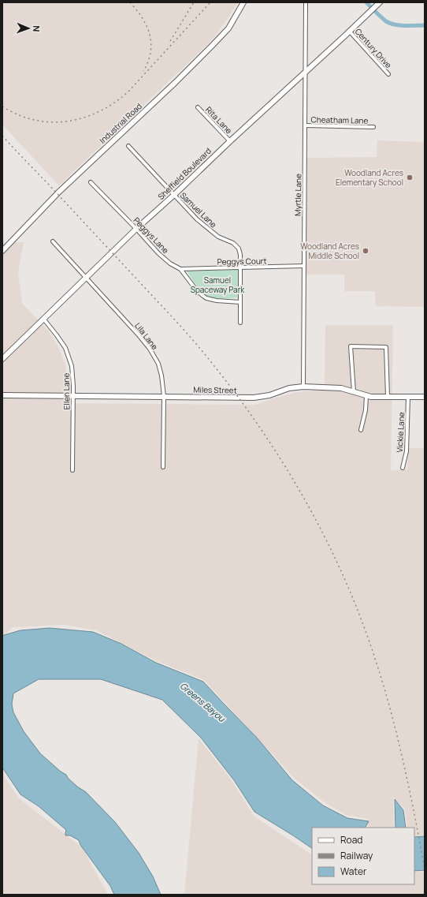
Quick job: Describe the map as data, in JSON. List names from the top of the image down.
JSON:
{
  "streets": {
    "street": [
      "Century Drive",
      "Rita Lane",
      "Cheatham Lane",
      "Industrial Road",
      "Sheffield Boulevard",
      "Myrtle Lane",
      "Samuel Lane",
      "Peggys Lane",
      "Peggys Court",
      "Lila Lane",
      "Miles Street",
      "Ellen Lane",
      "Vickie Lane"
    ]
  },
  "crossings": [
    ["Century Drive", "Sheffield Boulevard"],
    ["Rita Lane", "Sheffield Boulevard"],
    ["Cheatham Lane", "Myrtle Lane"],
    ["Sheffield Boulevard", "Myrtle Lane"],
    ["Sheffield Boulevard", "Samuel Lane"],
    ["Sheffield Boulevard", "Peggys Lane"],
    ["Sheffield Boulevard", "Lila Lane"],
    ["Sheffield Boulevard", "Ellen Lane"],
    ["Myrtle Lane", "Peggys Court"],
    ["Myrtle Lane", "Miles Street"],
    ["Samuel Lane", "Peggys Lane"],
    ["Samuel Lane", "Peggys Court"],
    ["Peggys Lane", "Peggys Court"],
    ["Lila Lane", "Miles Street"],
    ["Miles Street", "Ellen Lane"],
    ["Miles Street", "Vickie Lane"]
  ],
  "water": ["Greens Bayou"],
  "parks": ["Samuel Spaceway Park"],
  "places": ["Woodland Acres Elementary School", "Woodland Acres Middle School"],
  "legend": ["Road", "Railway", "Water"],
  "north": "right"
}
